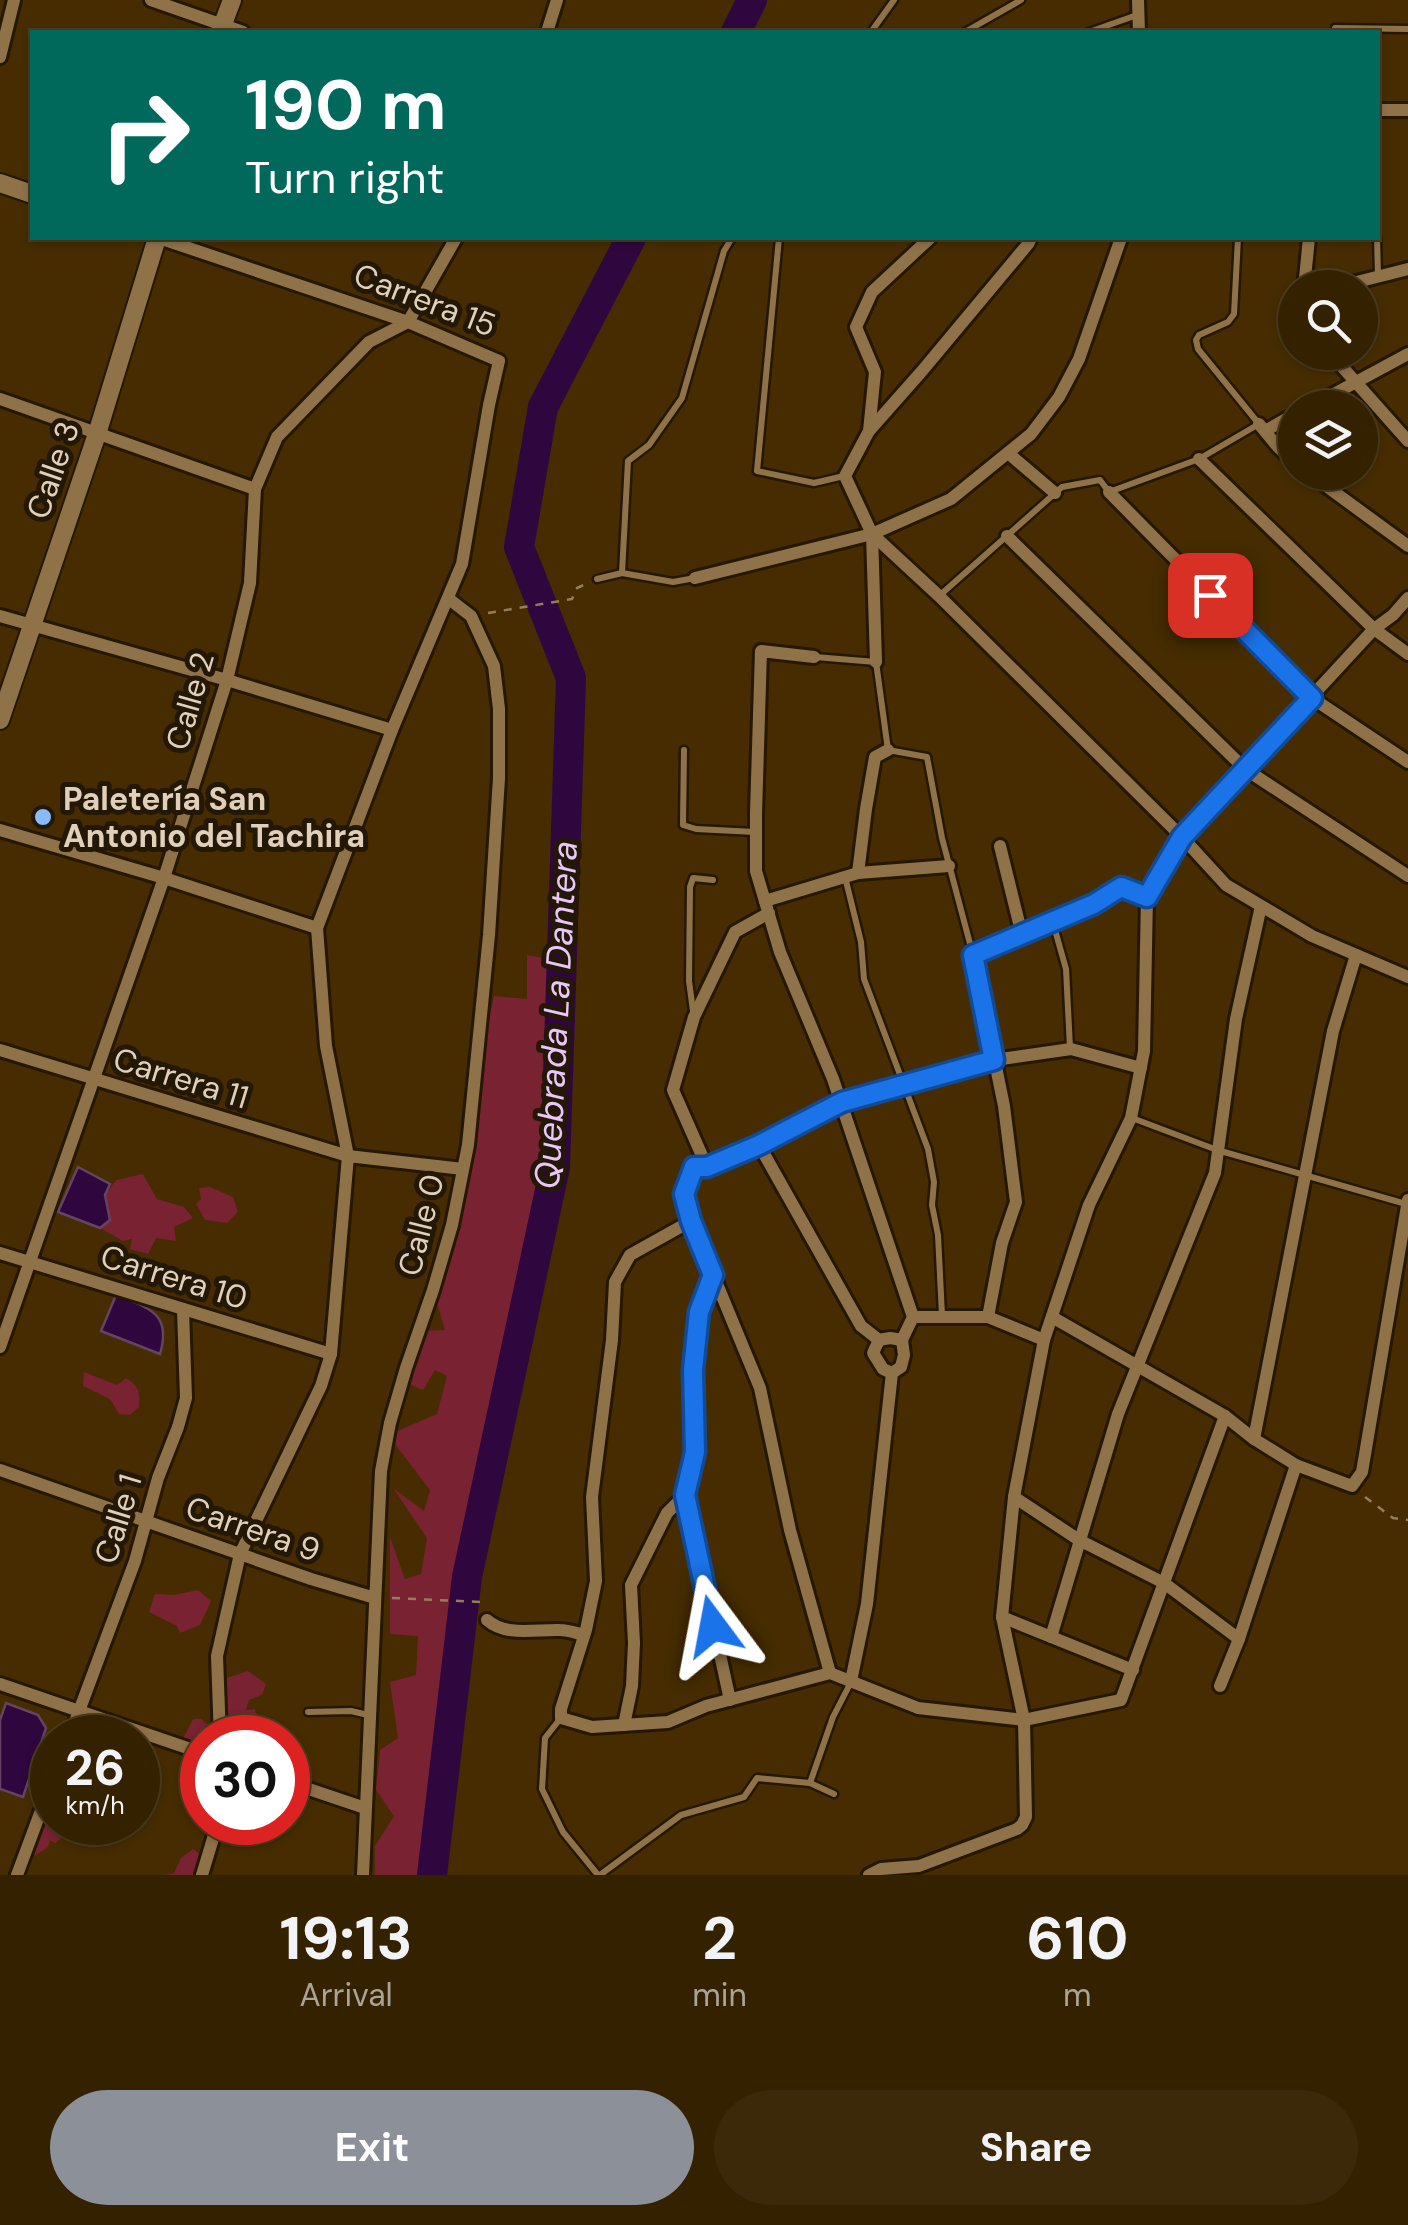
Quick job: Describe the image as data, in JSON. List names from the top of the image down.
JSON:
{
  "streets": {
    "street": [
      "Carrera 15",
      "Calle 3",
      "Calle 2",
      "Carrera 11",
      "Calle 0",
      "Carrera 10",
      "Calle 1",
      "Carrera 9"
    ]
  },
  "crossings": [
    ["Carrera 15", "Calle 2"],
    ["Carrera 15", "Calle 0"],
    ["Calle 2", "Carrera 11"],
    ["Calle 2", "Carrera 10"],
    ["Carrera 11", "Calle 0"],
    ["Calle 0", "Carrera 9"],
    ["Carrera 10", "Calle 1"],
    ["Calle 1", "Carrera 9"]
  ],
  "water": ["Quebrada La Dantera"],
  "places": ["Paletería San Antonio del Tachira"],
  "page": {
    "turn": ["190 m", "Turn right"],
    "speed": "26 km/h",
    "limit": "30",
    "eta": [
      "19:13",
      "Arrival",
      "2",
      "min",
      "610",
      "m"
    ],
    "buttons": ["Exit", "Share"]
  }
}
